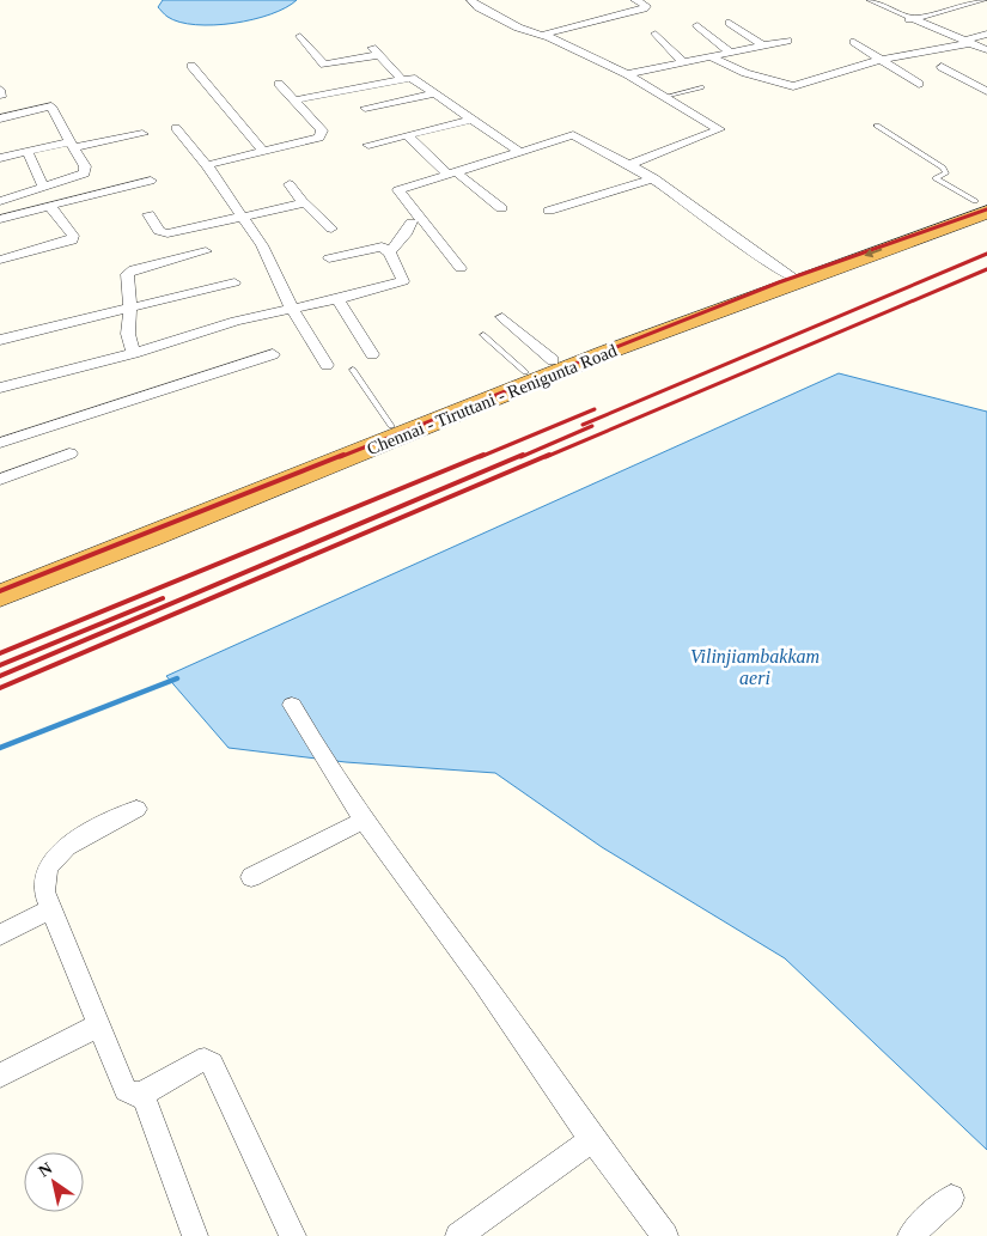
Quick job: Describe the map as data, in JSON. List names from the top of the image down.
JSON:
{
  "streets": {
    "highway": ["Chennai - Tiruttani - Renigunta Road"]
  },
  "water": ["Vilinjiambakkam aeri"],
  "north": "top left"
}
